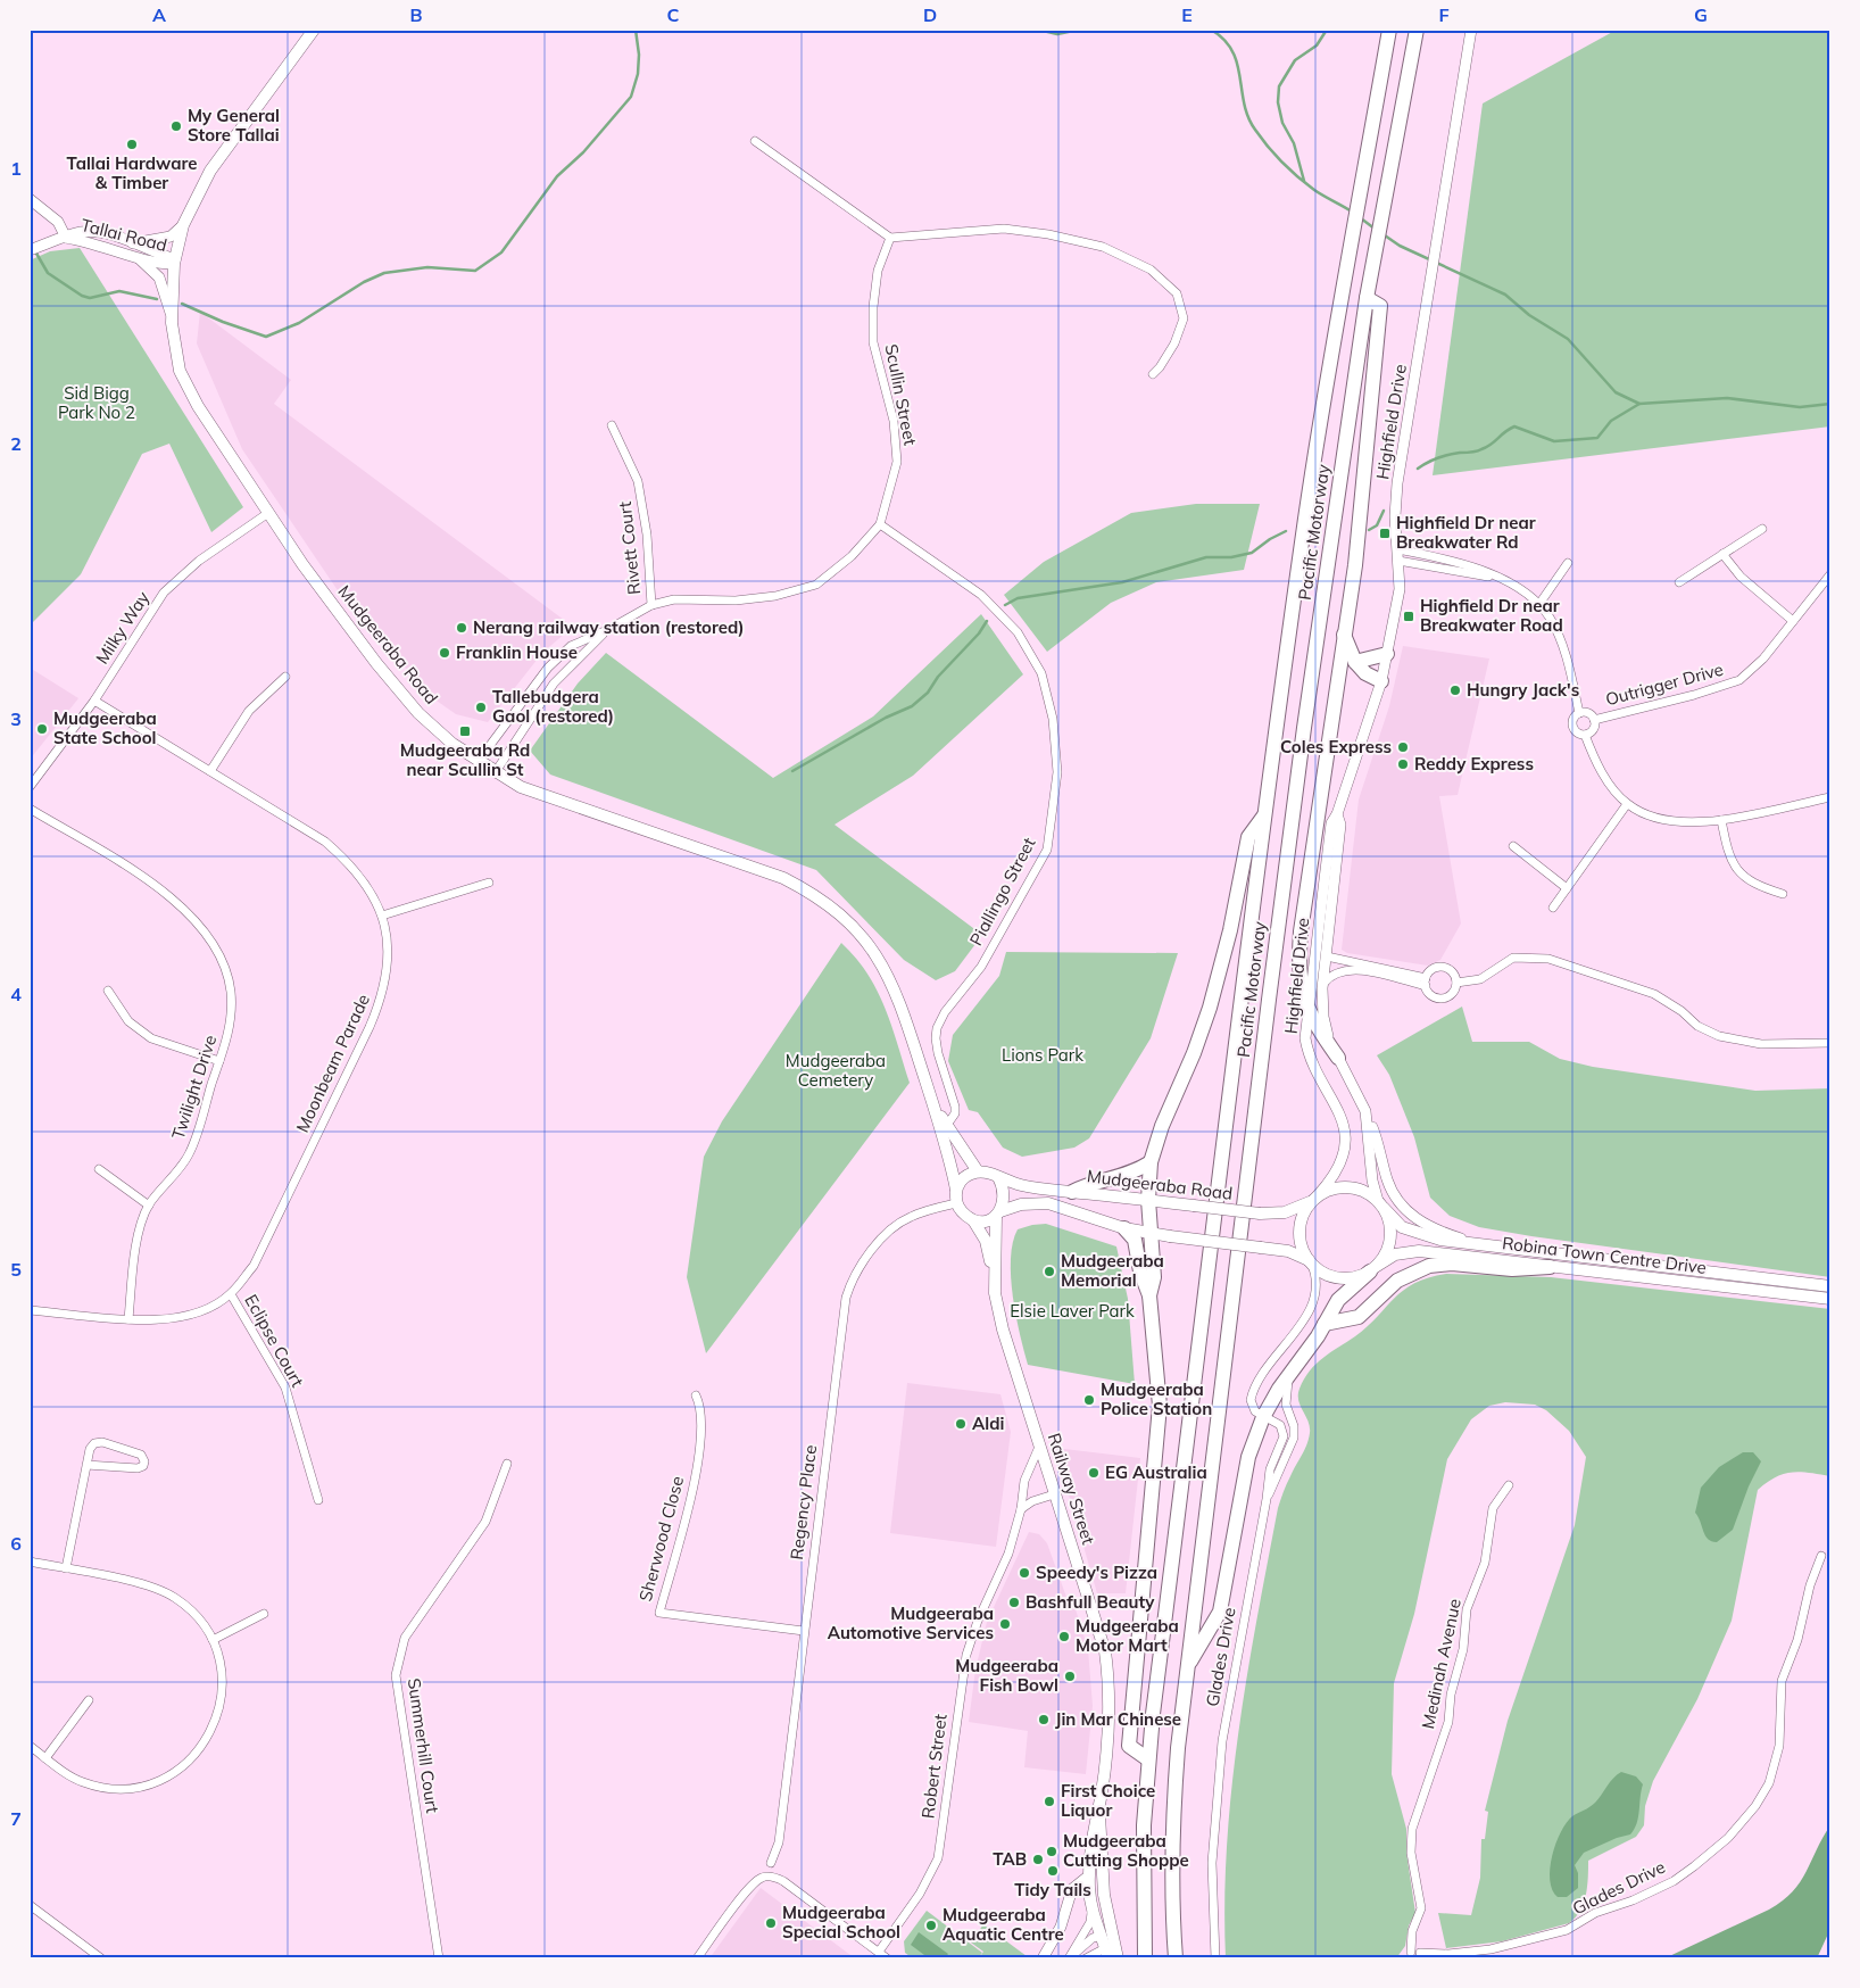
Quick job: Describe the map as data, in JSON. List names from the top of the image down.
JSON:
{
  "streets": {
    "highway": ["Pacific Motorway"],
    "main road": ["Mudgeeraba Road", "Robina Town Centre Drive", "Railway Street"],
    "street": [
      "Tallai Road",
      "Scullin Street",
      "Highfield Drive",
      "Rivett Court",
      "Milky Way",
      "Outrigger Drive",
      "Piallingo Street",
      "Moonbeam Parade",
      "Twilight Drive",
      "Eclipse Court",
      "Regency Place",
      "Sherwood Close",
      "Glades Drive",
      "Medinah Avenue",
      "Summerhill Court",
      "Robert Street"
    ]
  },
  "crossings": [
    ["Tallai Road", "Mudgeeraba Road"],
    ["Scullin Street", "Rivett Court"],
    ["Scullin Street", "Mudgeeraba Road"],
    ["Scullin Street", "Piallingo Street"],
    ["Highfield Drive", "Mudgeeraba Road"],
    ["Highfield Drive", "Robina Town Centre Drive"],
    ["Milky Way", "Mudgeeraba Road"],
    ["Milky Way", "Moonbeam Parade"],
    ["Mudgeeraba Road", "Piallingo Street"],
    ["Mudgeeraba Road", "Robina Town Centre Drive"],
    ["Mudgeeraba Road", "Railway Street"],
    ["Mudgeeraba Road", "Regency Place"],
    ["Moonbeam Parade", "Twilight Drive"],
    ["Moonbeam Parade", "Eclipse Court"],
    ["Railway Street", "Regency Place"],
    ["Railway Street", "Robert Street"],
    ["Regency Place", "Sherwood Close"],
    ["Glades Drive", "Medinah Avenue"]
  ],
  "parks": [
    "Sid Bigg Park No 2",
    "Lions Park",
    "Mudgeeraba Cemetery",
    "Elsie Laver Park"
  ],
  "places": {
    "other": [
      "My General Store Tallai",
      "Tallai Hardware & Timber",
      "Nerang railway station (restored)",
      "Franklin House",
      "Hungry Jack's",
      "Tallebudgera Gaol (restored)",
      "Mudgeeraba State School",
      "Coles Express",
      "Reddy Express",
      "Mudgeeraba Memorial",
      "Mudgeeraba Police Station",
      "Aldi",
      "EG Australia",
      "Speedy's Pizza",
      "Bashfull Beauty",
      "Mudgeeraba Automotive Services",
      "Mudgeeraba Motor Mart",
      "Mudgeeraba Fish Bowl",
      "Jin Mar Chinese",
      "First Choice Liquor",
      "Mudgeeraba Cutting Shoppe",
      "TAB",
      "Tidy Tails",
      "Mudgeeraba Special School",
      "Mudgeeraba Aquatic Centre"
    ],
    "transit": ["Highfield Dr near Breakwater Rd", "Highfield Dr near Breakwater Road", "Mudgeeraba Rd near Scullin St"]
  },
  "grid": {
    "columns": [
      "A",
      "B",
      "C",
      "D",
      "E",
      "F",
      "G"
    ],
    "rows": [
      "1",
      "2",
      "3",
      "4",
      "5",
      "6",
      "7"
    ]
  }
}
